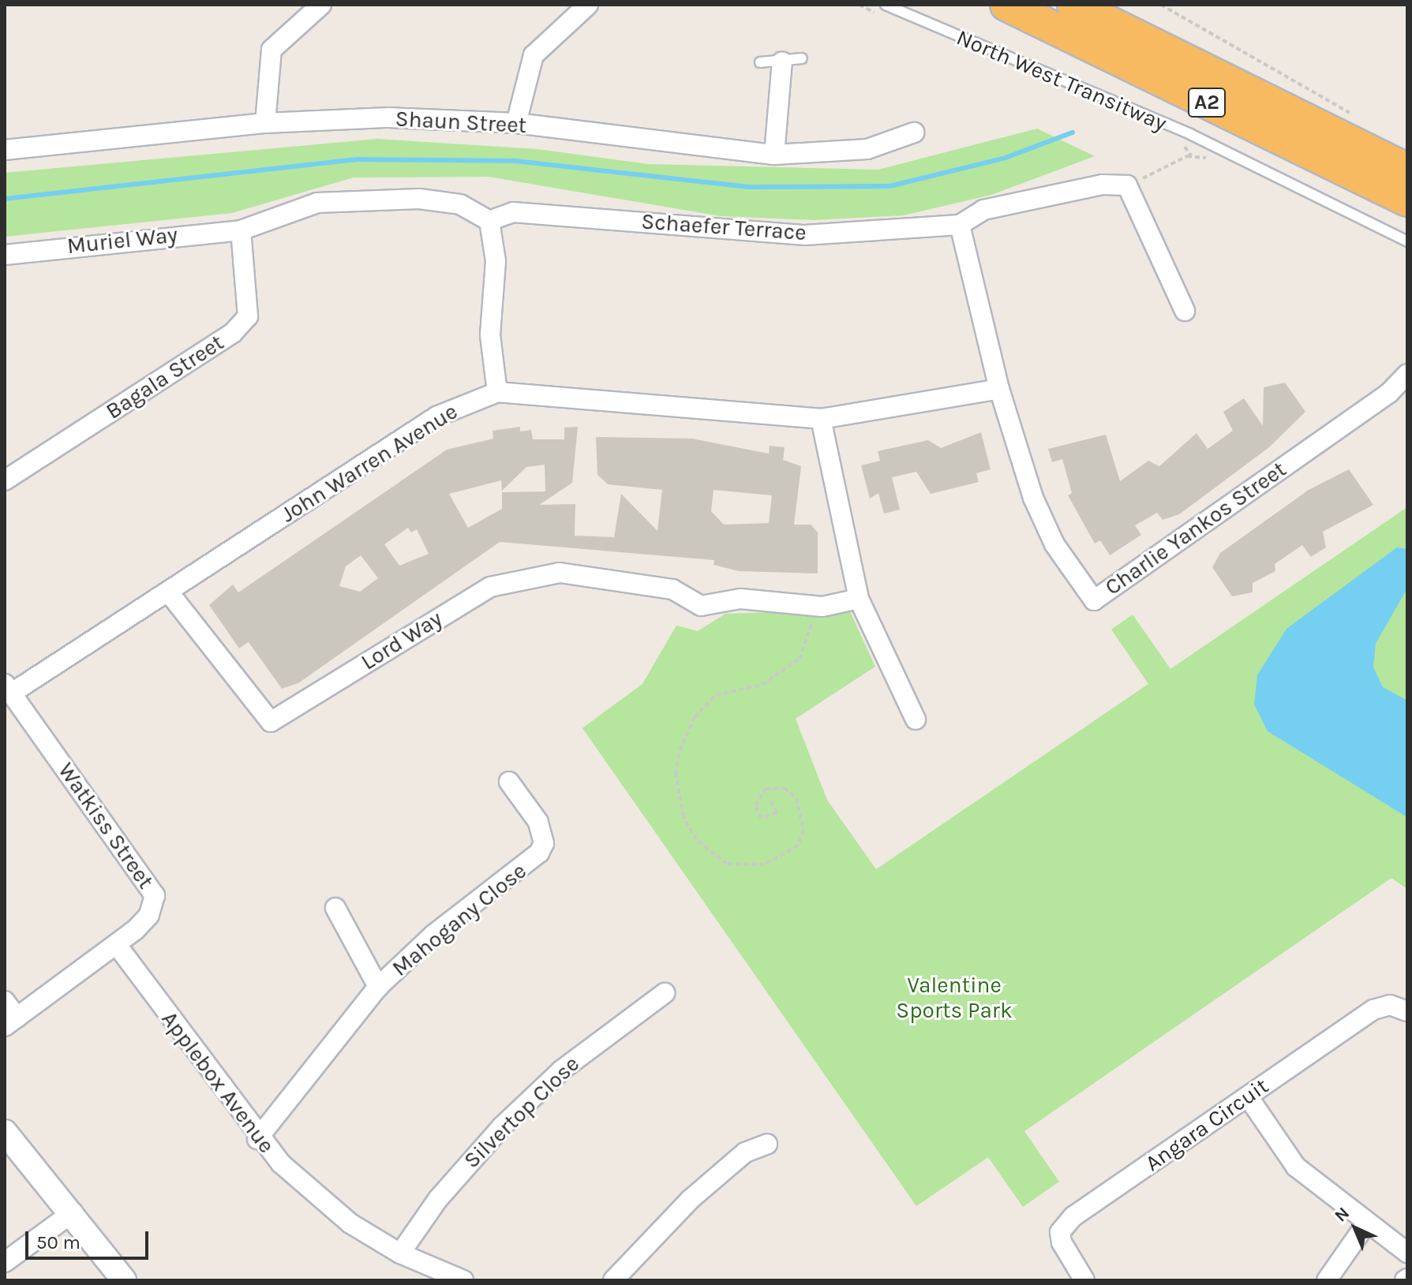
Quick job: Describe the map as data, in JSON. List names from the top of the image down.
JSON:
{
  "streets": {
    "highway": ["A2"],
    "street": [
      "Shaun Street",
      "Schaefer Terrace",
      "Muriel Way",
      "Bagala Street",
      "John Warren Avenue",
      "Charlie Yankos Street",
      "Lord Way",
      "Watkiss Street",
      "Mahogany Close",
      "Applebox Avenue",
      "Silvertop Close",
      "Angara Circuit"
    ],
    "lane": ["North West Transitway"]
  },
  "crossings": [
    ["Schaefer Terrace", "Muriel Way"],
    ["Schaefer Terrace", "Charlie Yankos Street"],
    ["Muriel Way", "Bagala Street"],
    ["John Warren Avenue", "Charlie Yankos Street"],
    ["John Warren Avenue", "Lord Way"],
    ["John Warren Avenue", "Watkiss Street"],
    ["Watkiss Street", "Applebox Avenue"],
    ["Mahogany Close", "Applebox Avenue"],
    ["Applebox Avenue", "Silvertop Close"]
  ],
  "parks": ["Valentine Sports Park"],
  "scale_bar": "50 m",
  "north": "top left"
}
